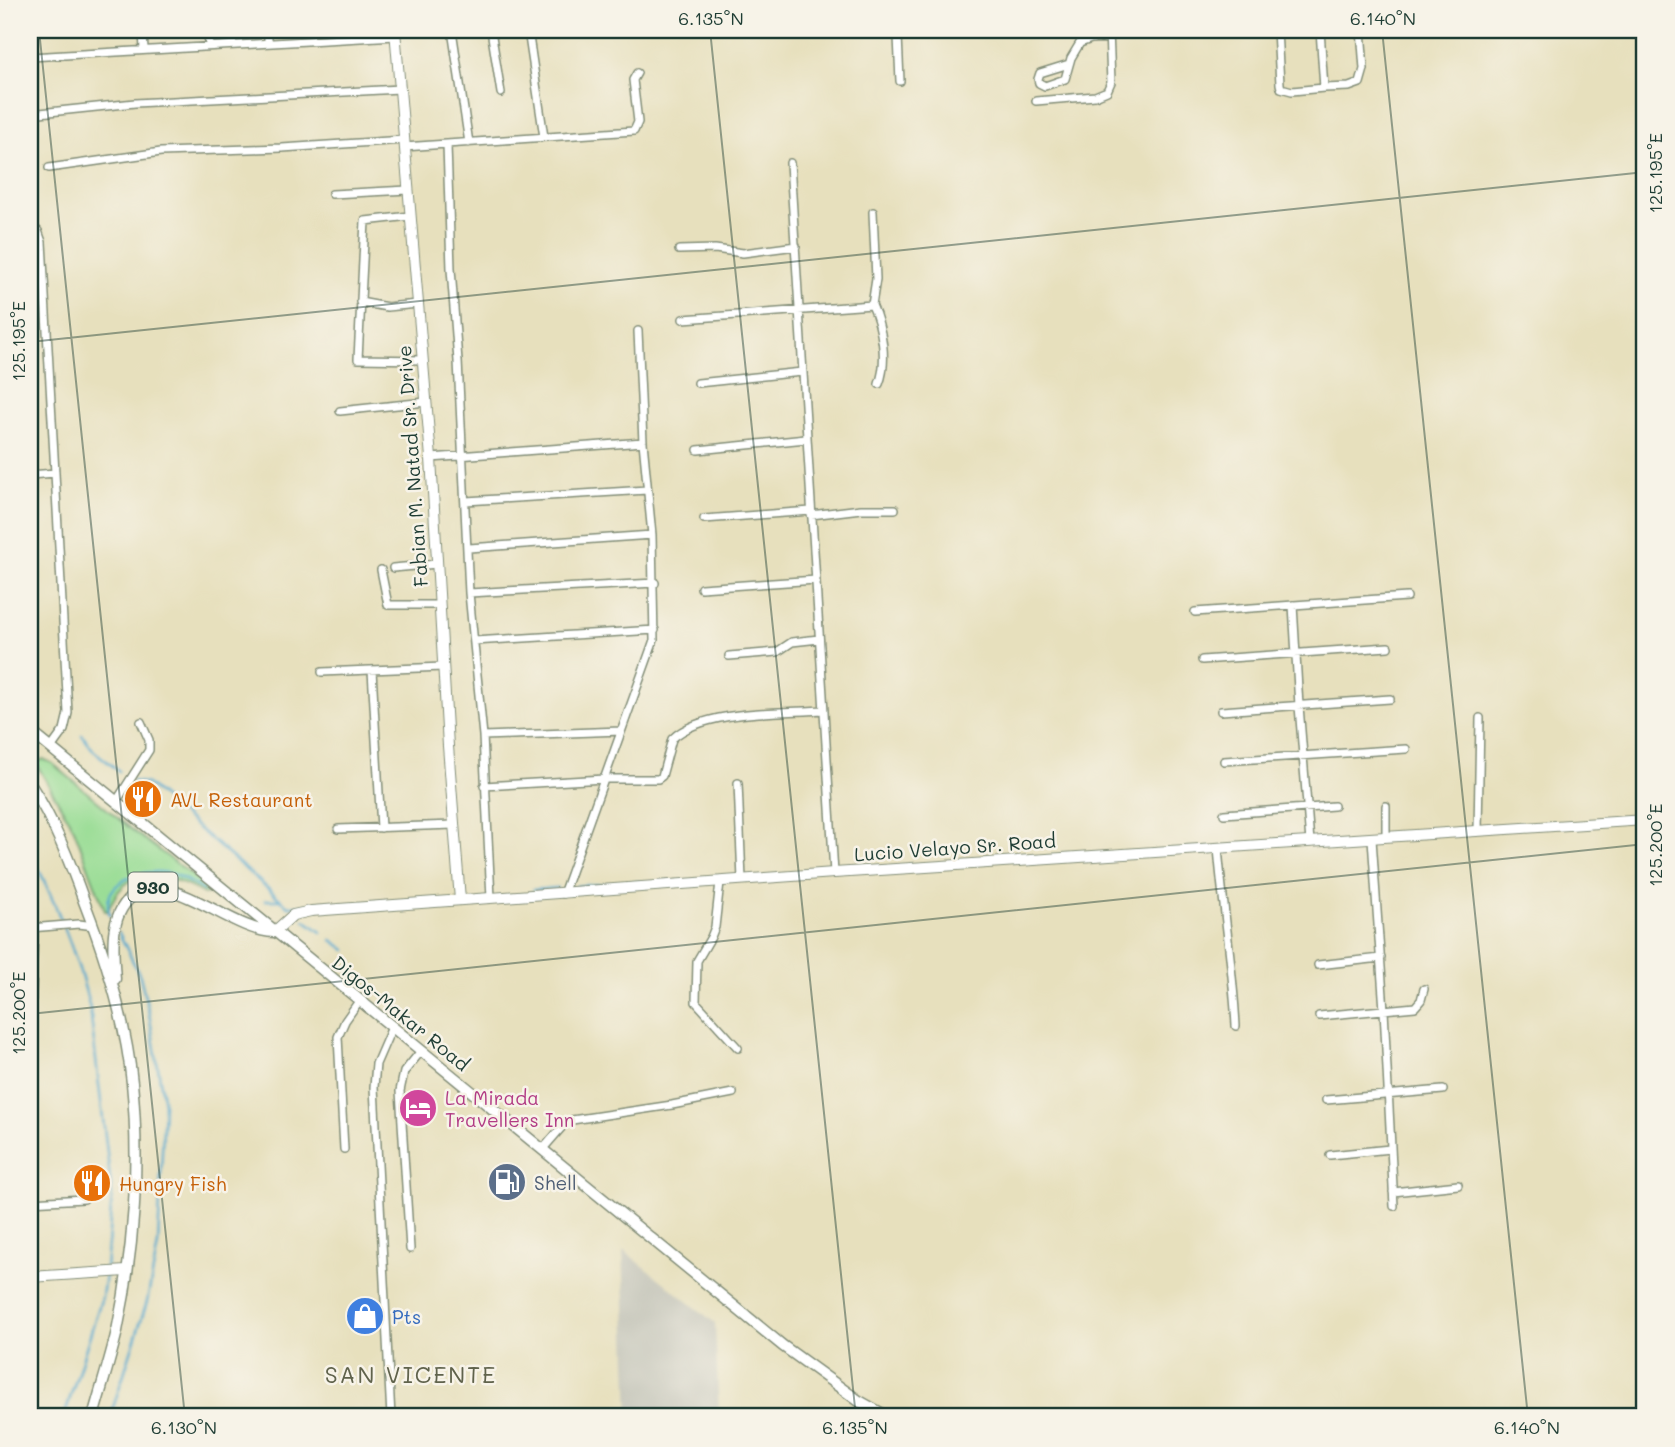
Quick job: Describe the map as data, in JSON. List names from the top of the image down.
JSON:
{
  "streets": {
    "main road": [
      "Fabian M. Natad Sr. Drive",
      "Lucio Velayo Sr. Road",
      "930",
      "Digos-Makar Road"
    ]
  },
  "crossings": [
    ["Fabian M. Natad Sr. Drive", "Lucio Velayo Sr. Road"],
    ["Lucio Velayo Sr. Road", "930"],
    ["Lucio Velayo Sr. Road", "Digos-Makar Road"],
    ["930", "Digos-Makar Road"]
  ],
  "districts": ["SAN VICENTE"],
  "places": {
    "restaurant": ["AVL Restaurant", "Hungry Fish"],
    "hotel": ["La Mirada Travellers Inn"],
    "fuel station": ["Shell"],
    "shop": ["Pts"]
  },
  "coordinates": [
    "6.135°N",
    "6.140°N",
    "125.195°E",
    "125.200°E",
    "6.130°N"
  ]
}
